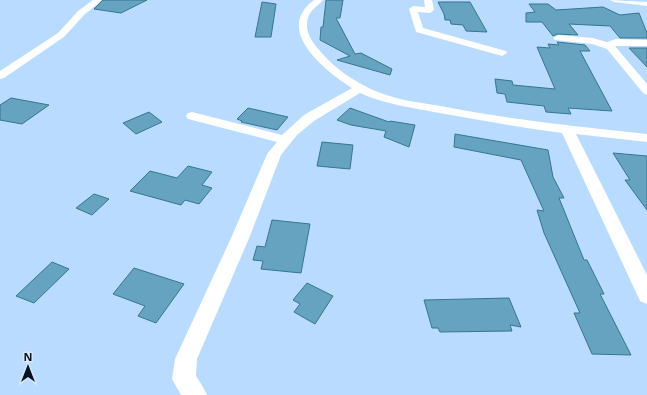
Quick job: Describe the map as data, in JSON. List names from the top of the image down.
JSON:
{
  "north": "top"
}
